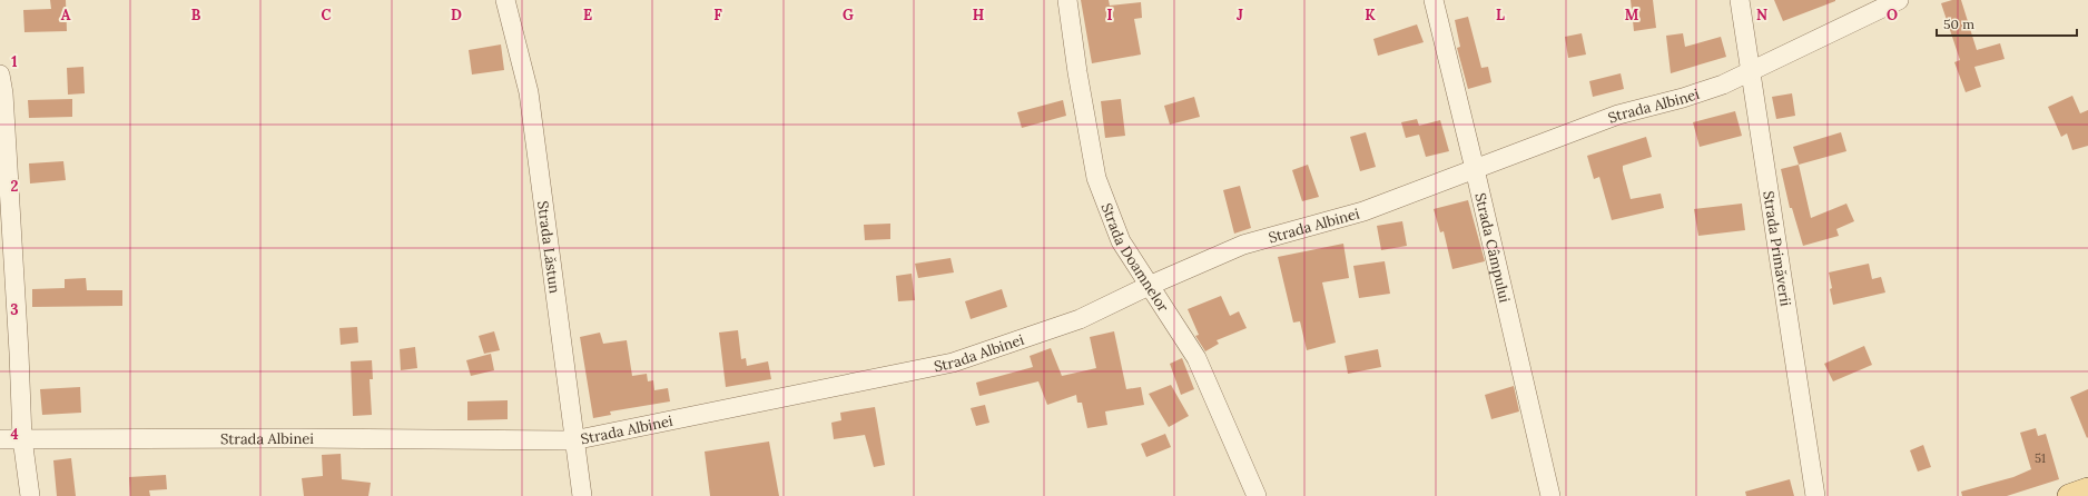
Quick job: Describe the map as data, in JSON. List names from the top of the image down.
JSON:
{
  "streets": {
    "street": [
      "Strada Albinei",
      "Strada Lăstun",
      "Strada Câmpului",
      "Strada Primăverii",
      "Strada Doamnelor"
    ]
  },
  "crossings": [
    ["Strada Albinei", "Strada Lăstun"],
    ["Strada Albinei", "Strada Câmpului"],
    ["Strada Albinei", "Strada Primăverii"],
    ["Strada Albinei", "Strada Doamnelor"]
  ],
  "house_numbers": ["51"],
  "scale_bar": "50 m",
  "grid": {
    "columns": [
      "A",
      "B",
      "C",
      "D",
      "E",
      "F",
      "G",
      "H",
      "I",
      "J",
      "K",
      "L",
      "M",
      "N",
      "O"
    ],
    "rows": [
      "1",
      "2",
      "3",
      "4"
    ]
  }
}
